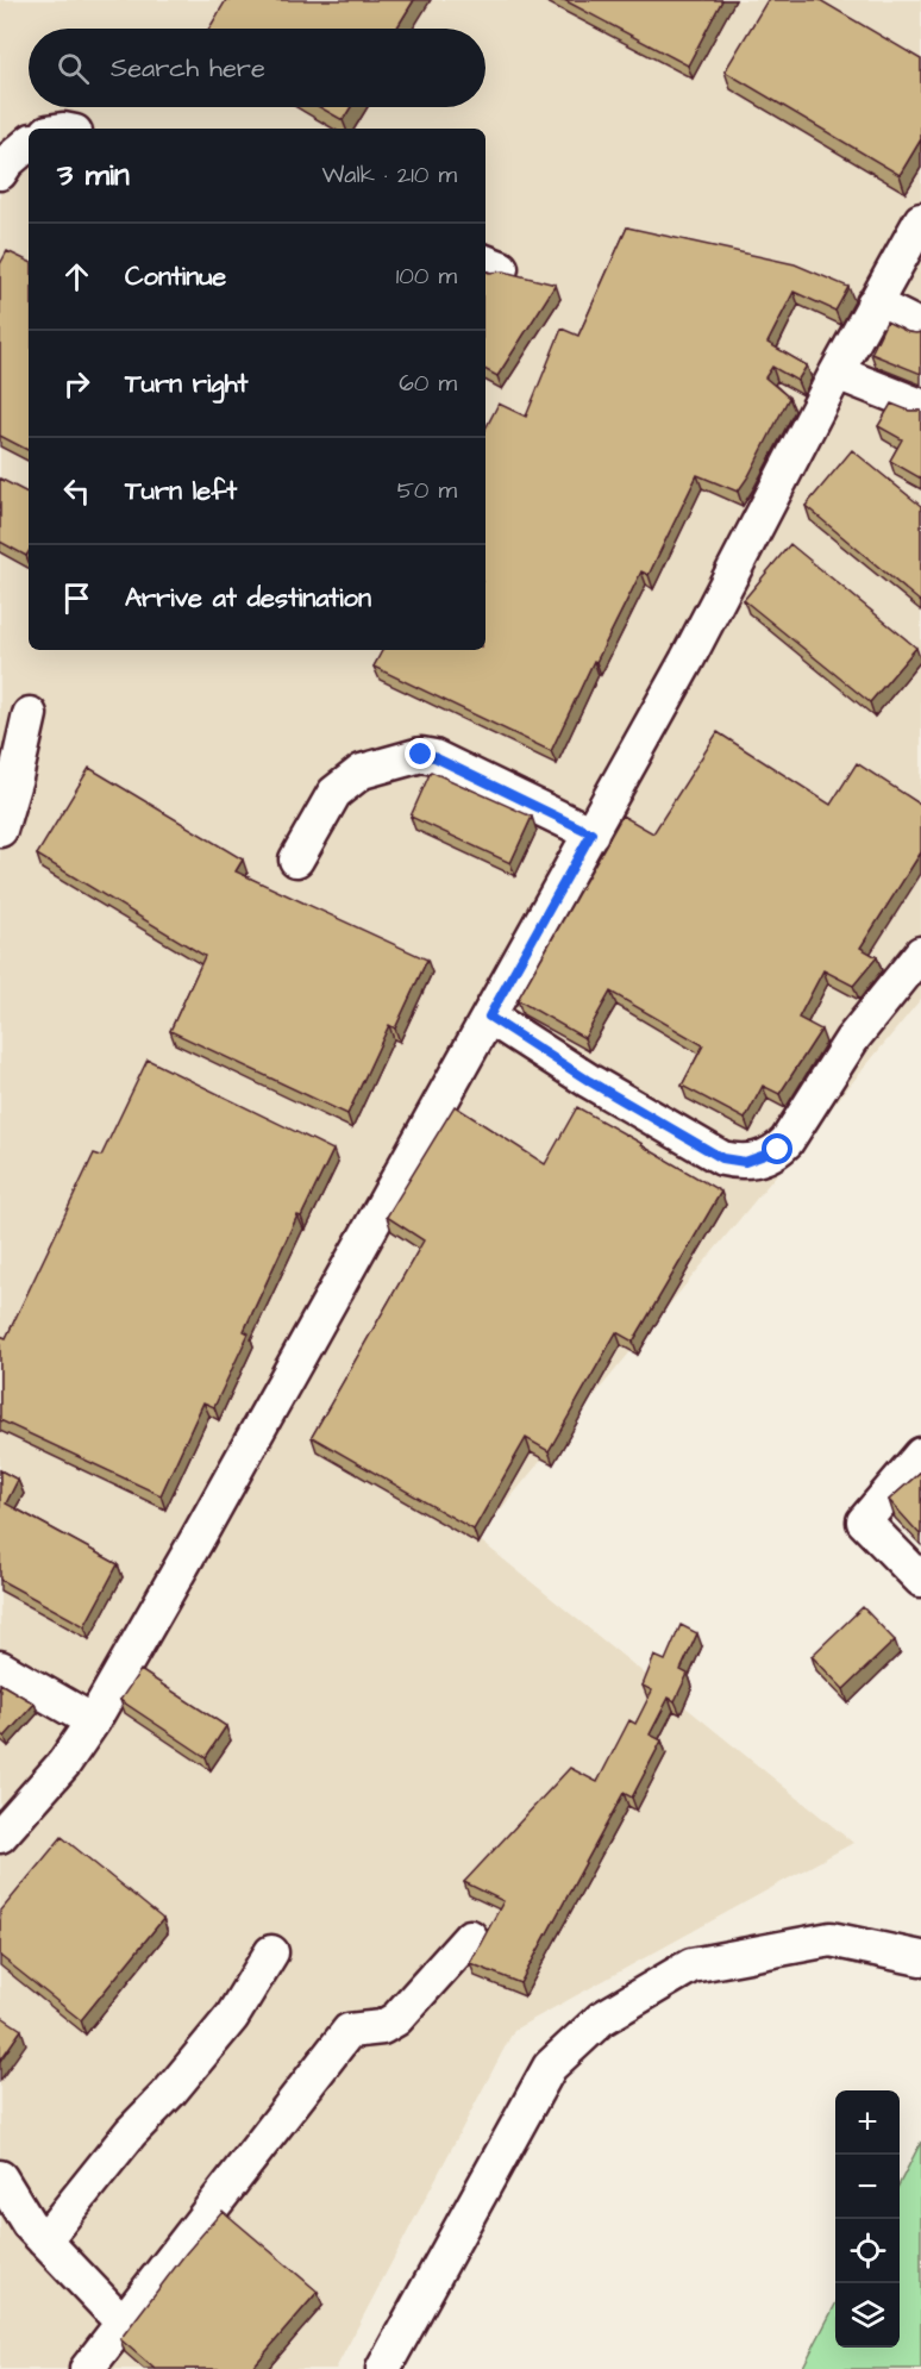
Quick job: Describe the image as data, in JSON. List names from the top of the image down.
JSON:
{
  "page": {
    "search": "Search here",
    "heading": ["3 min", "Walk · 210 m"],
    "list": [
      ["Continue", "100 m"],
      ["Turn right", "60 m"],
      ["Turn left", "50 m"],
      "Arrive at destination"
    ],
    "map_buttons": ["+", "−"]
  }
}
